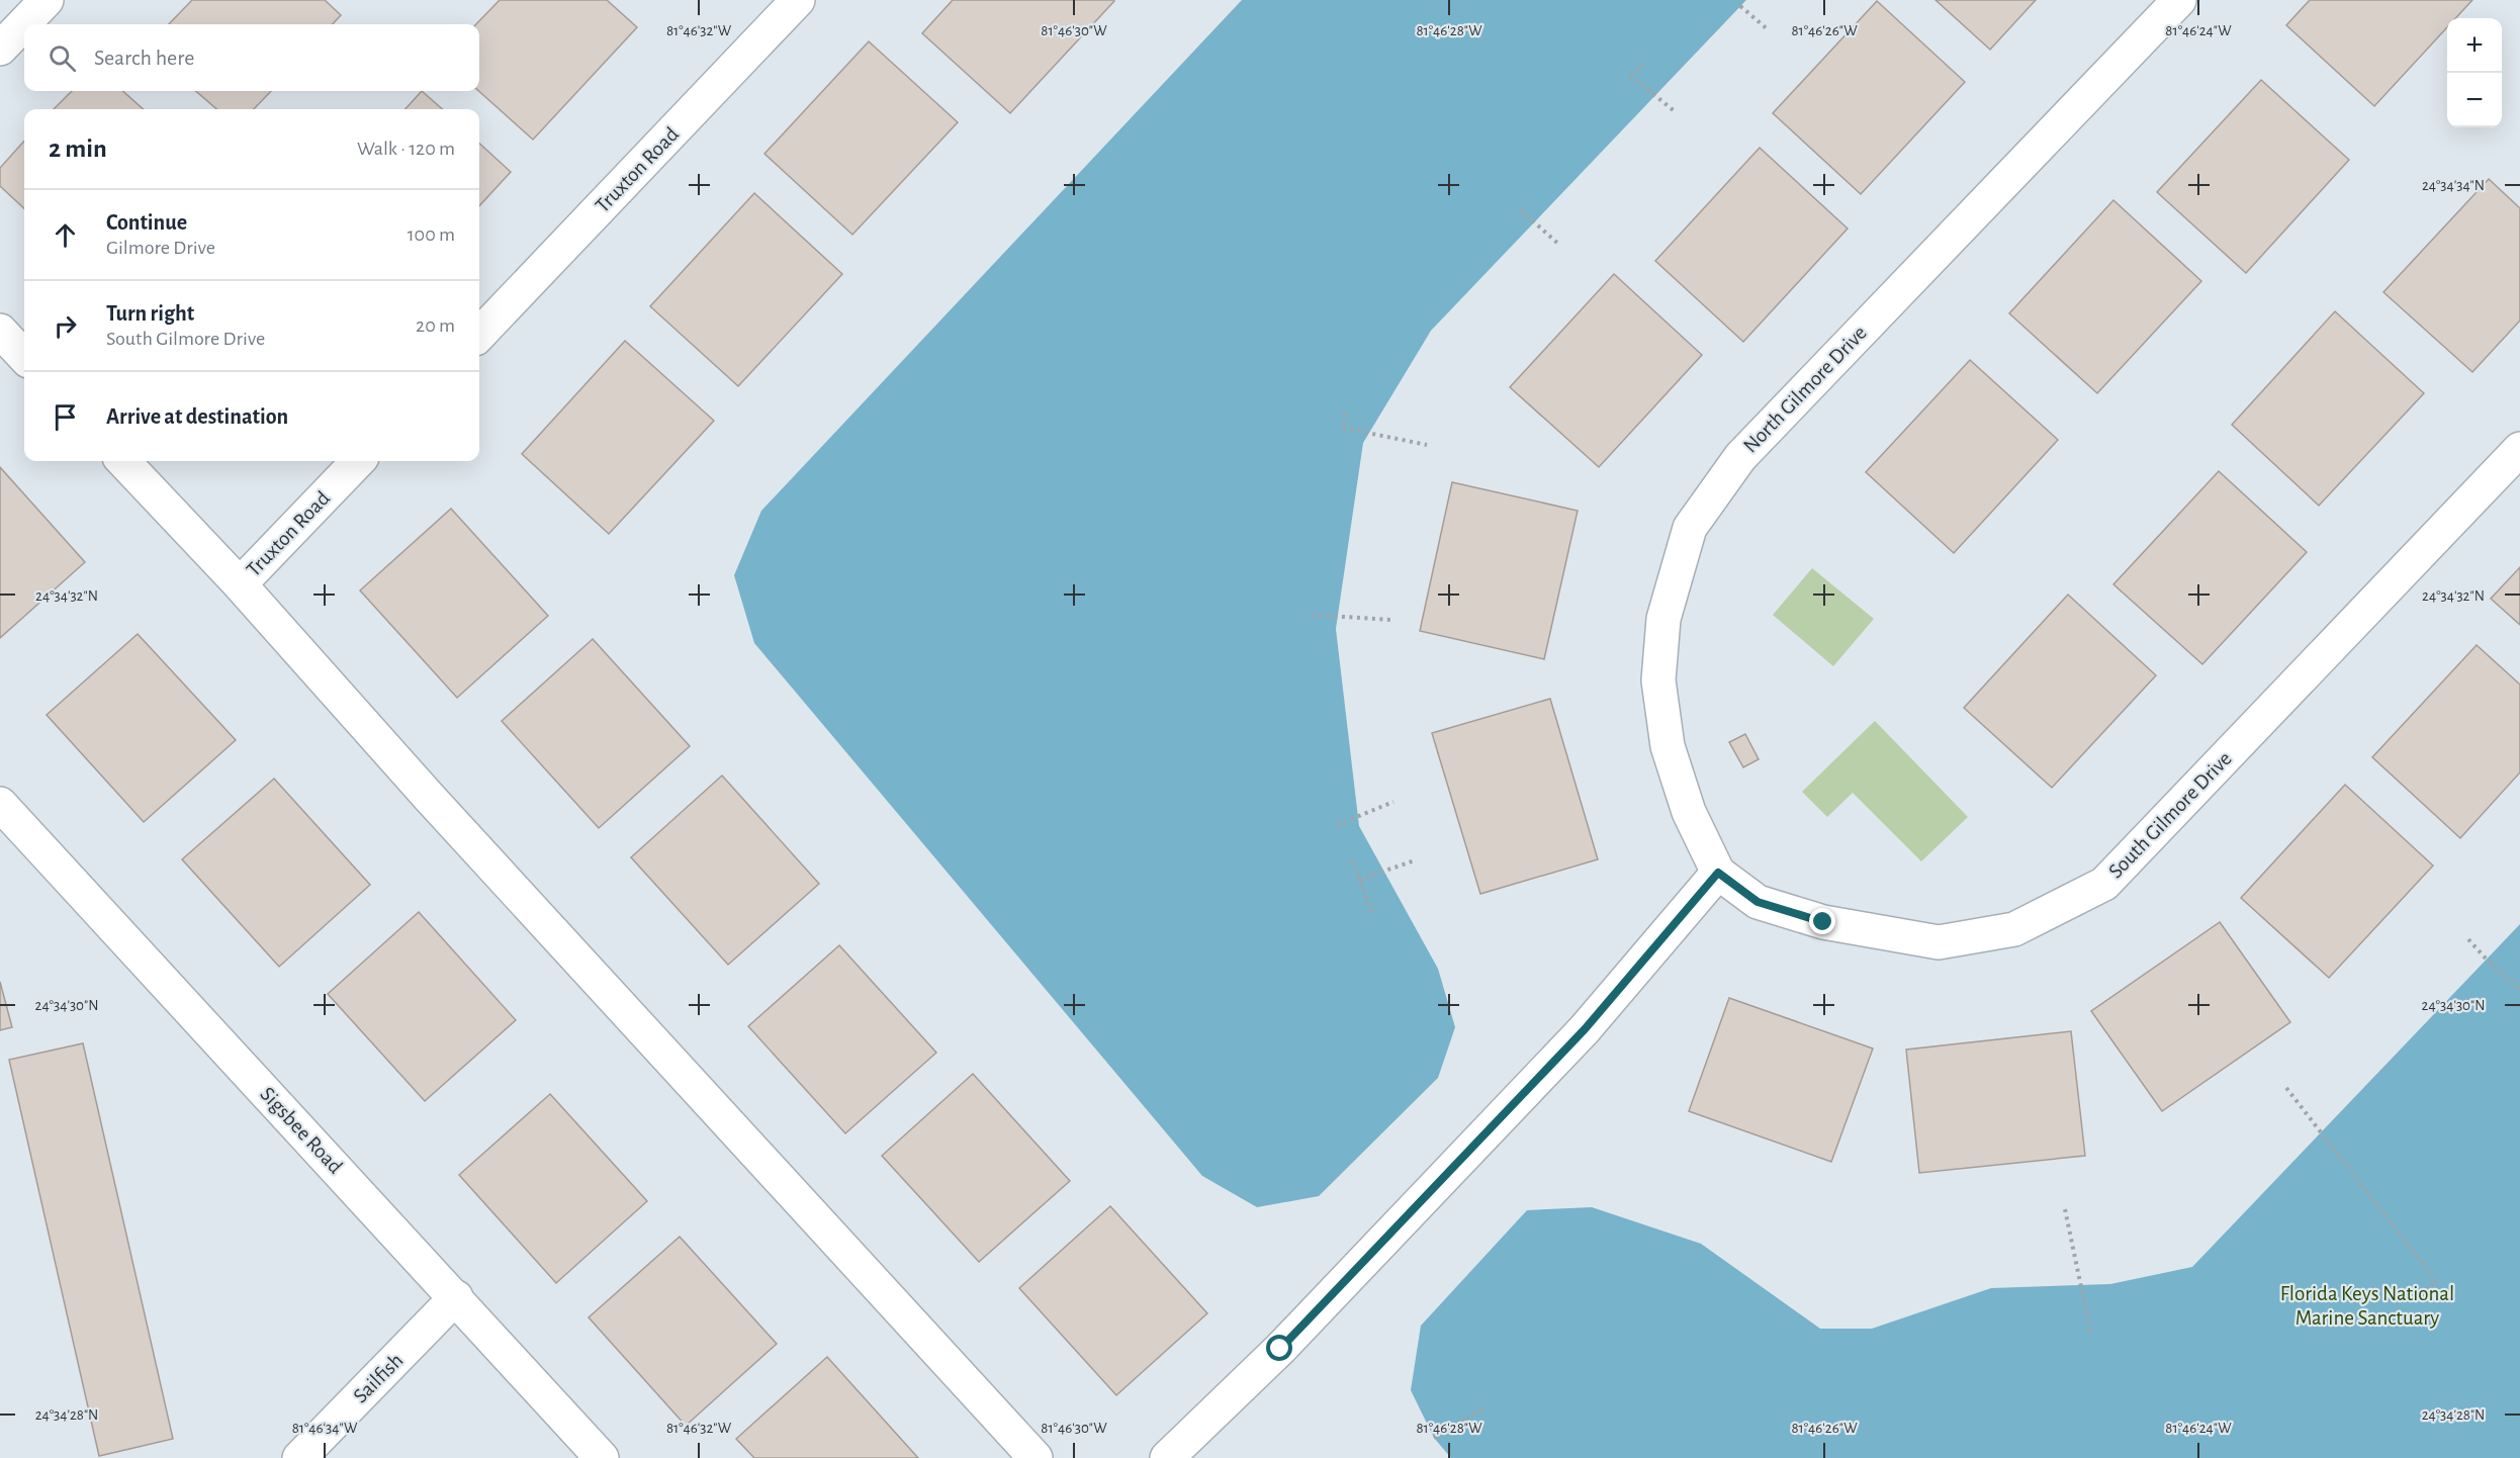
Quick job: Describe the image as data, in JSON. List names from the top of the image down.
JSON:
{
  "streets": {
    "street": [
      "Truxton Road",
      "North Gilmore Drive",
      "South Gilmore Drive",
      "Sigsbee Road",
      "Sailfish"
    ]
  },
  "crossings": [
    ["North Gilmore Drive", "South Gilmore Drive"],
    ["Sigsbee Road", "Sailfish"]
  ],
  "parks": ["Florida Keys National Marine Sanctuary"],
  "page": {
    "map_buttons": ["+", "−"],
    "search": "Search here",
    "heading": ["2 min", "Walk · 120 m"],
    "list": [
      ["Continue", "Gilmore Drive", "100 m"],
      ["Turn right", "South Gilmore Drive", "20 m"],
      "Arrive at destination"
    ]
  },
  "coordinates": [
    "81°46'32\"W",
    "81°46'30\"W",
    "81°46'28\"W",
    "81°46'26\"W",
    "81°46'24\"W",
    "24°34'34\"N",
    "24°34'32\"N",
    "24°34'30\"N",
    "24°34'28\"N",
    "81°46'34\"W"
  ]
}
